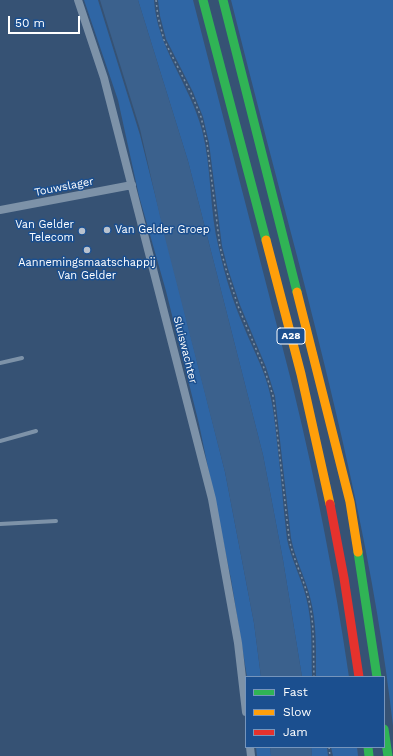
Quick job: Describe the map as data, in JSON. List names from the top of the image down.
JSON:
{
  "streets": {
    "highway": ["A28"],
    "street": ["Touwslager", "Sluiswachter"]
  },
  "crossings": [
    ["Touwslager", "Sluiswachter"]
  ],
  "places": ["Van Gelder Groep", "Van Gelder Telecom", "Aannemingsmaatschappij Van Gelder"],
  "legend": ["Fast", "Slow", "Jam"],
  "scale_bar": "50 m"
}
